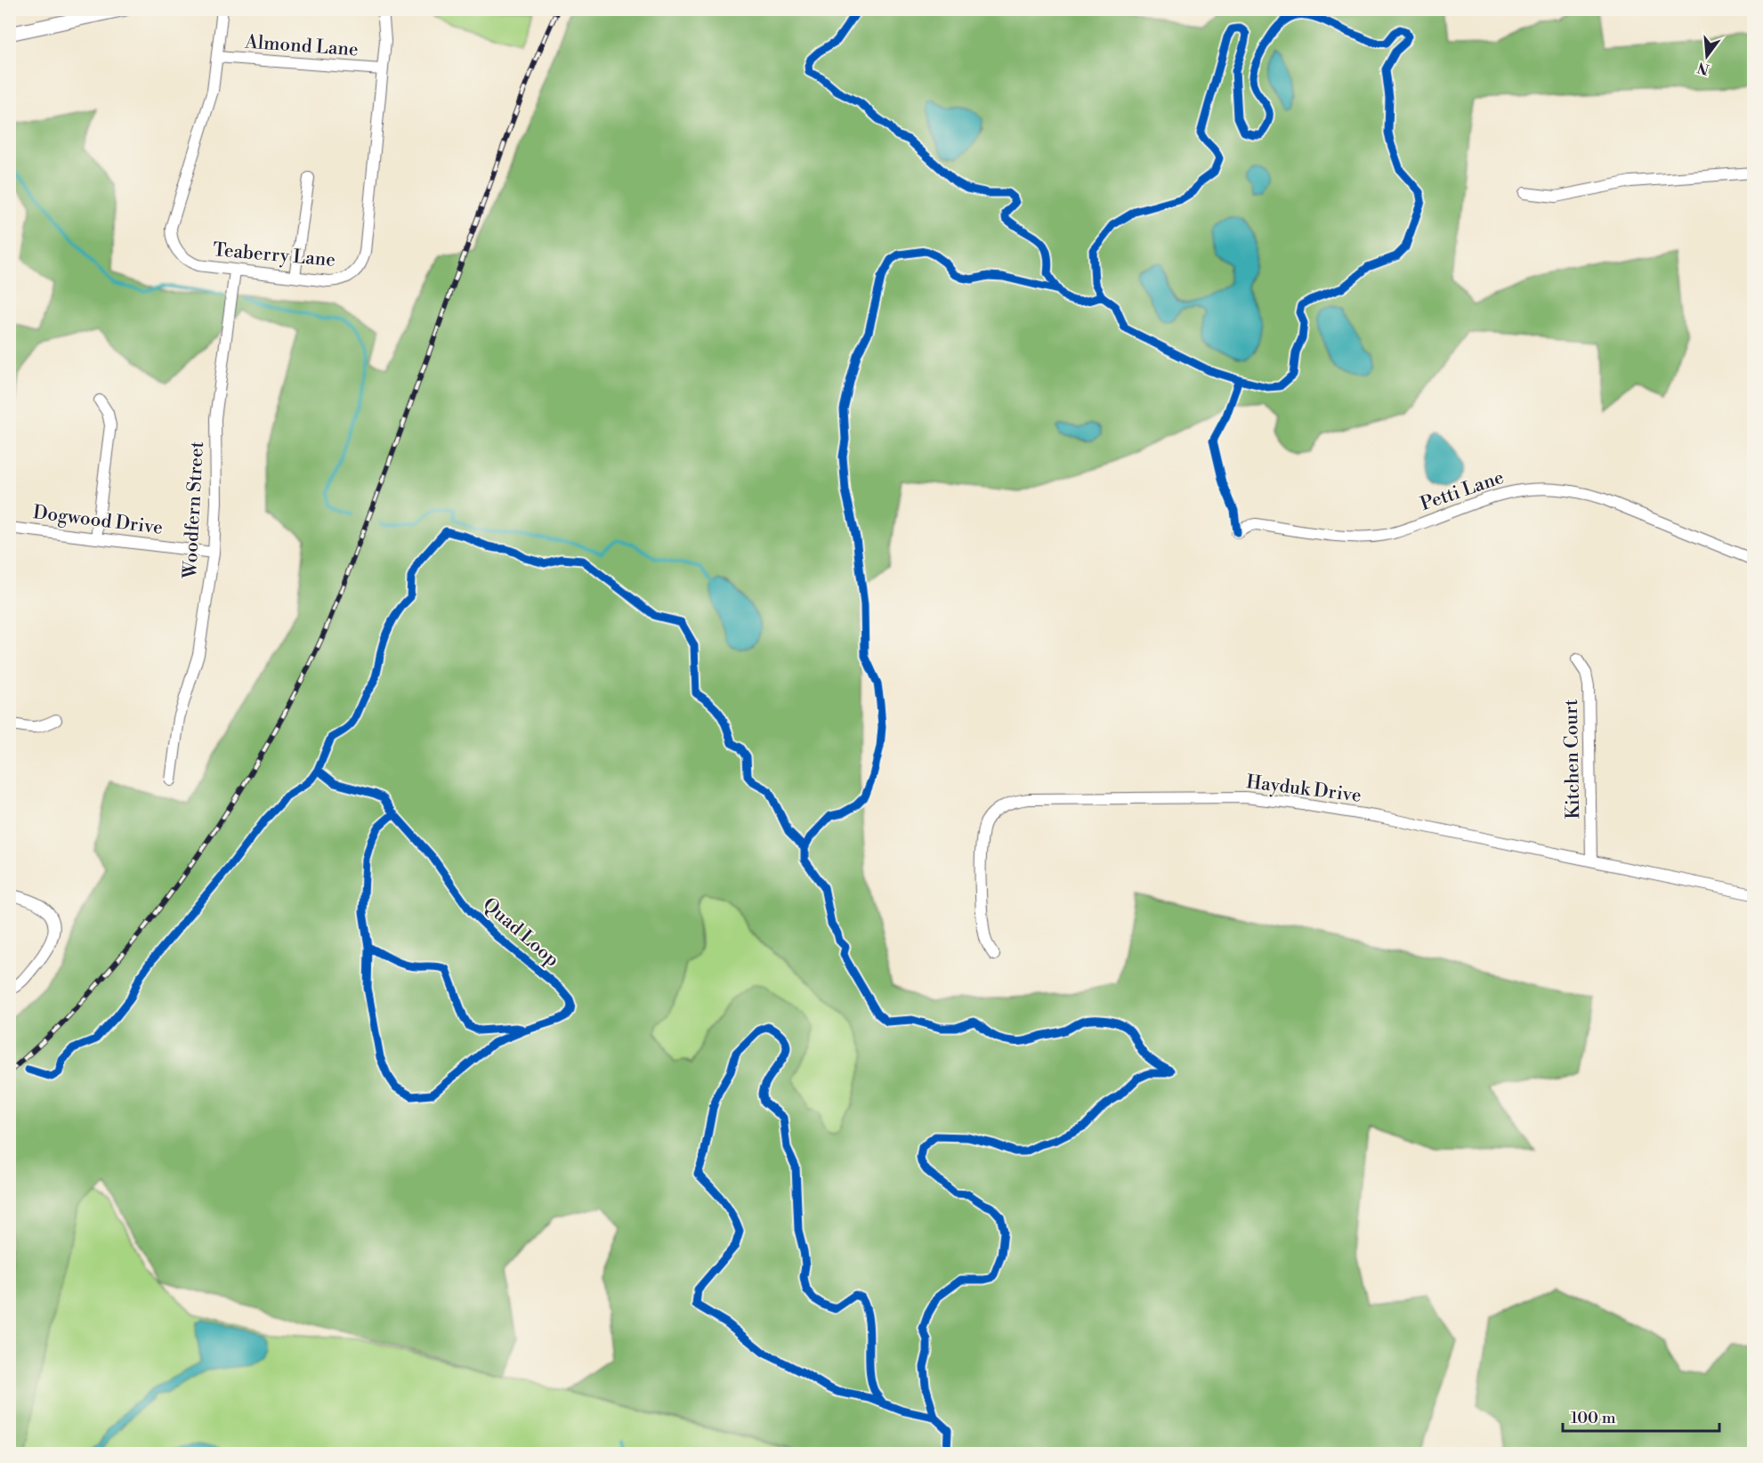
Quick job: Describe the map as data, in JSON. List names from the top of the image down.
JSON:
{
  "streets": {
    "street": [
      "Almond Lane",
      "Teaberry Lane",
      "Petti Lane",
      "Woodfern Street",
      "Dogwood Drive",
      "Kitchen Court",
      "Hayduk Drive"
    ],
    "cycle path": ["Quad Loop"]
  },
  "crossings": [
    ["Almond Lane", "Teaberry Lane"],
    ["Teaberry Lane", "Woodfern Street"],
    ["Woodfern Street", "Dogwood Drive"],
    ["Kitchen Court", "Hayduk Drive"]
  ],
  "scale_bar": "100 m",
  "north": "bottom"
}
